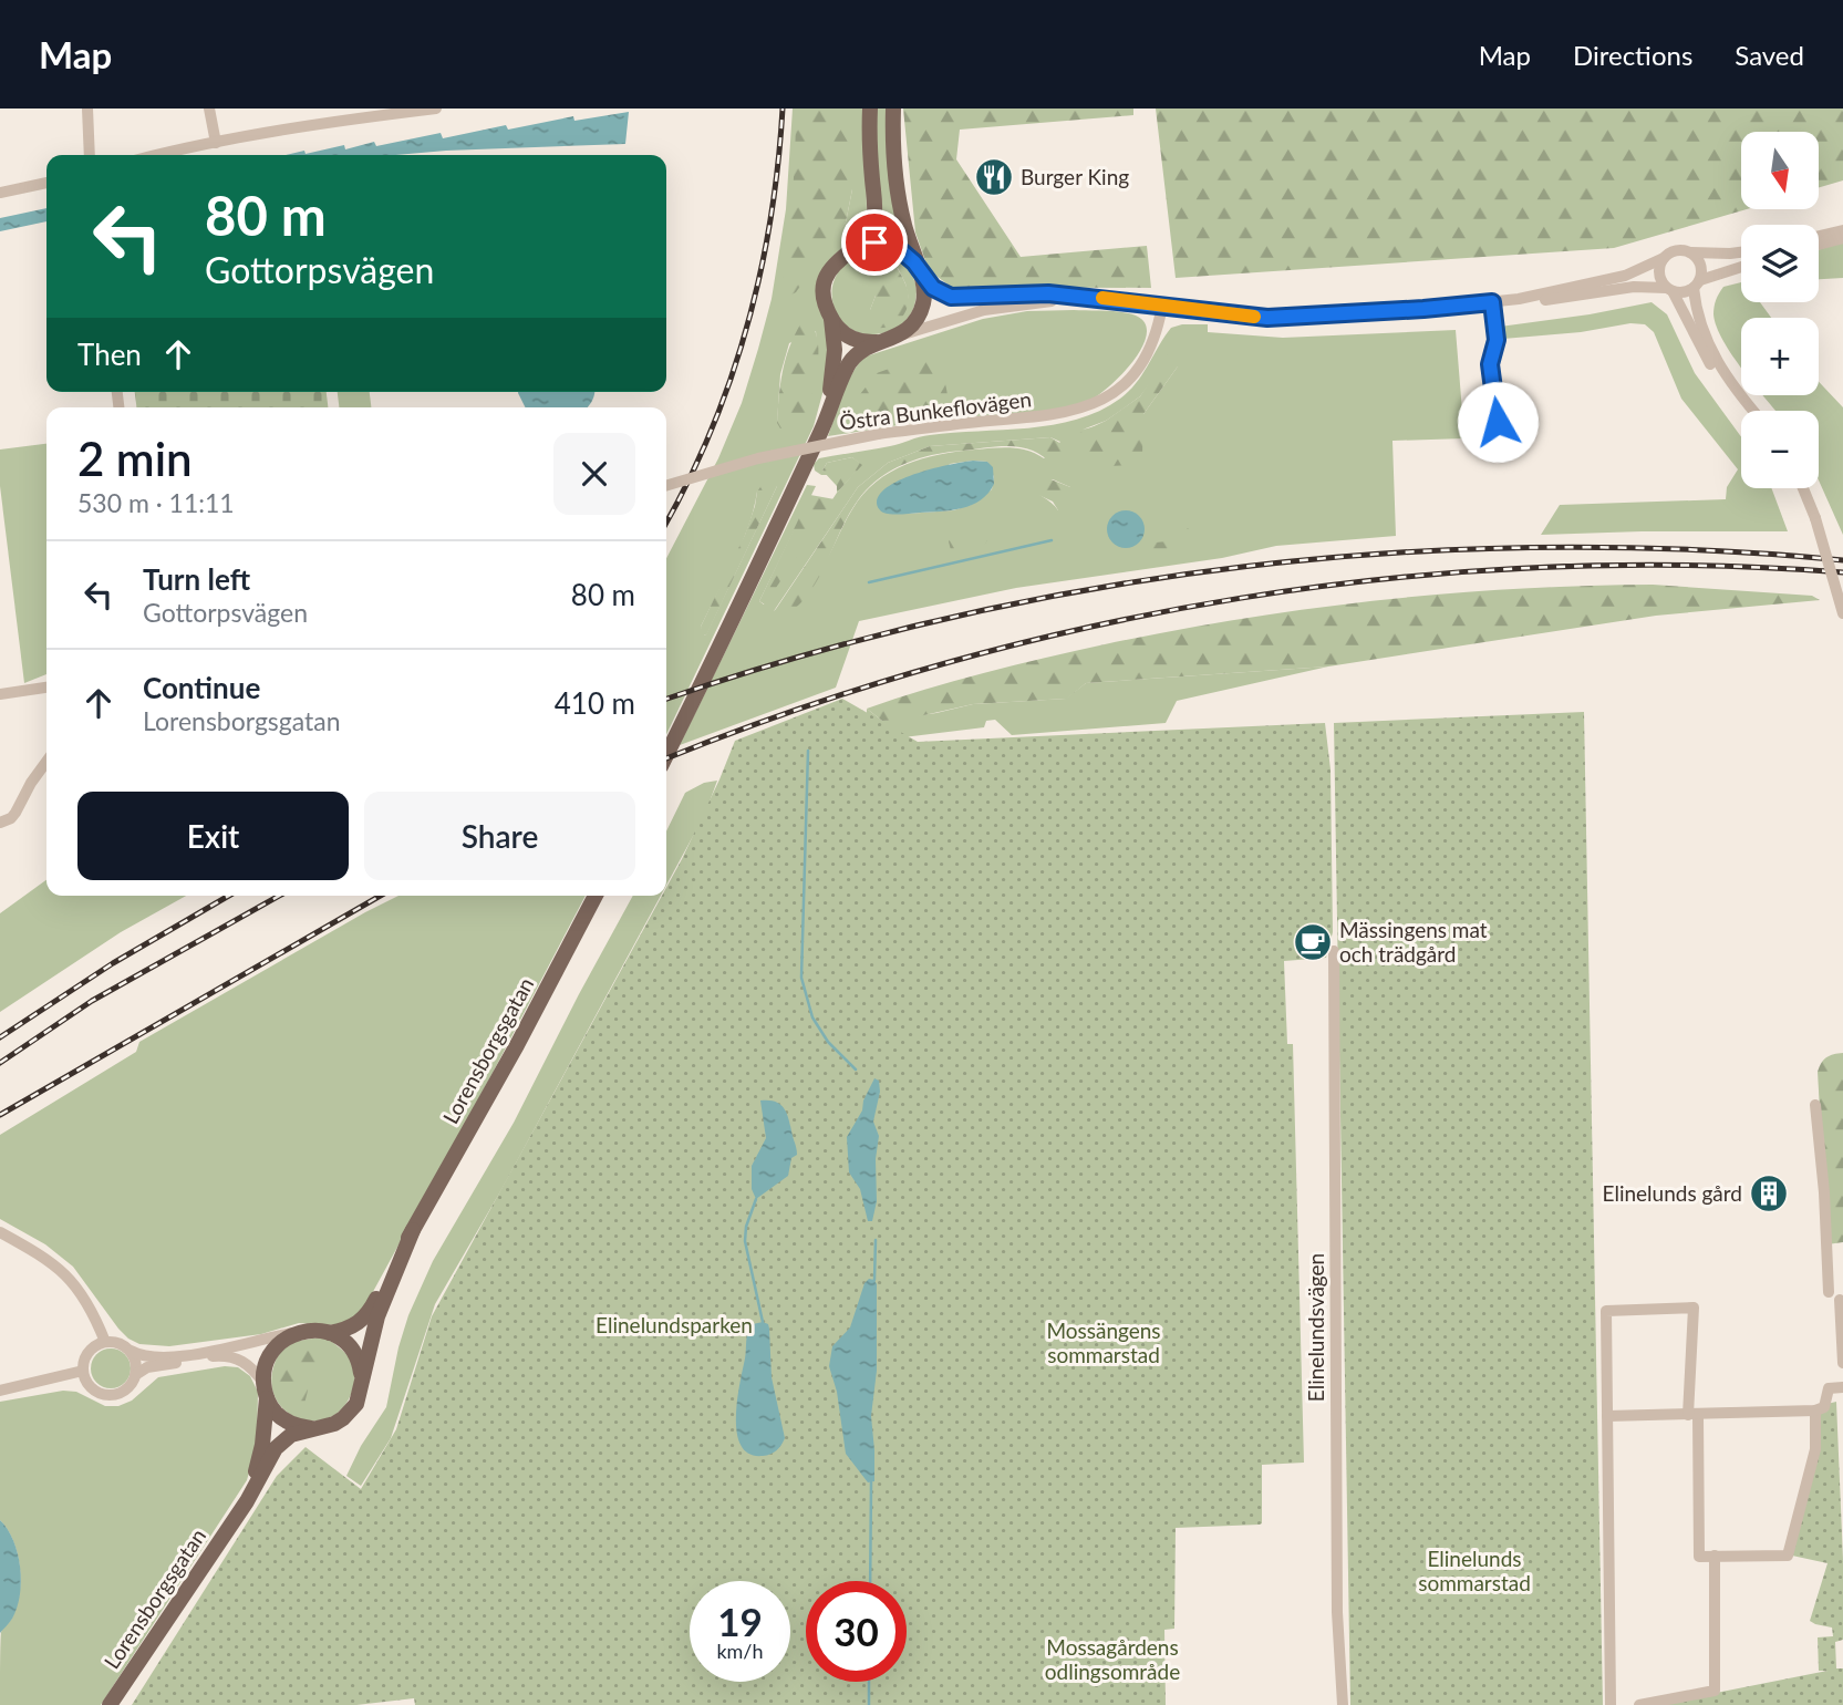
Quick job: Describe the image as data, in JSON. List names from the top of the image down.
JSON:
{
  "streets": {
    "main road": ["Lorensborgsgatan"],
    "street": ["Östra Bunkeflovägen", "Elinelundsvägen"]
  },
  "parks": [
    "Elinelundsparken",
    "Mossängens sommarstad",
    "Elinelunds sommarstad",
    "Mossagårdens odlingsområde"
  ],
  "places": {
    "restaurant": ["Burger King"],
    "cafe": ["Mässingens mat och trädgård"],
    "building": ["Elinelunds gård"]
  },
  "north": "bottom",
  "page": {
    "header": "Map",
    "nav": ["Map", "Directions", "Saved"],
    "map_buttons": ["+", "−"],
    "turn": ["80 m", "Gottorpsvägen"],
    "then": "Then",
    "heading": ["2 min", "530 m · 11:11"],
    "list": [
      {
        "name": "Turn left",
        "note": "Gottorpsvägen",
        "value": "80 m"
      },
      {
        "name": "Continue",
        "note": "Lorensborgsgatan",
        "value": "410 m"
      }
    ],
    "buttons": ["Exit", "Share"],
    "speed": "19 km/h",
    "limit": "30"
  }
}
